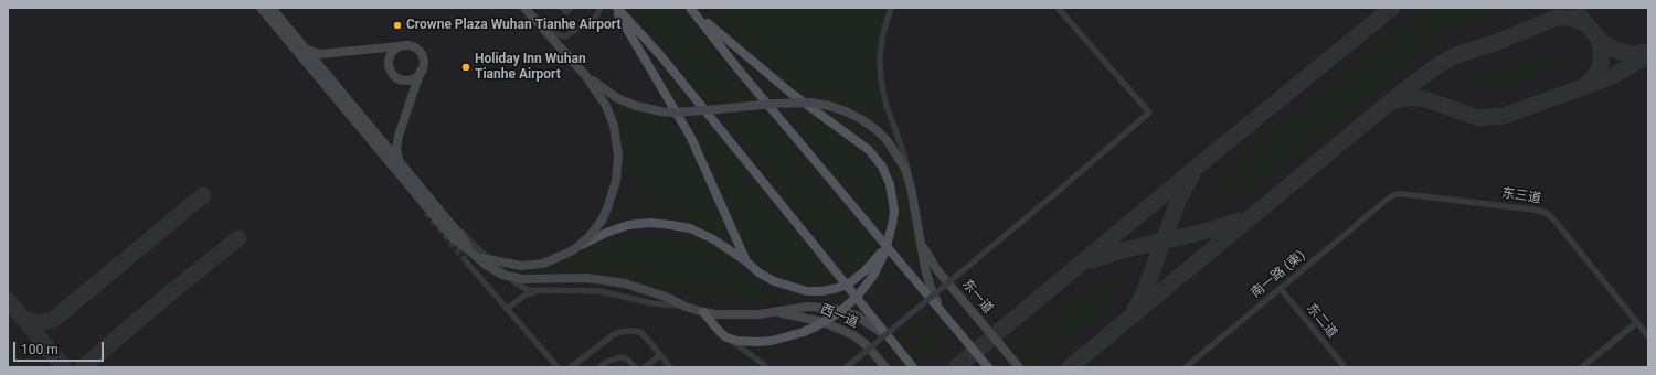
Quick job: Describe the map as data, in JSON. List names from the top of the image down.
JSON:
{
  "streets": {
    "main road": ["东一道", "西一道"],
    "street": ["东三道", "南一路 (東)", "东二道"]
  },
  "crossings": [
    ["东三道", "南一路 (東)"],
    ["南一路 (東)", "东二道"]
  ],
  "places": ["Crowne Plaza Wuhan Tianhe Airport", "Holiday Inn Wuhan Tianhe Airport"],
  "scale_bar": "100 m"
}
